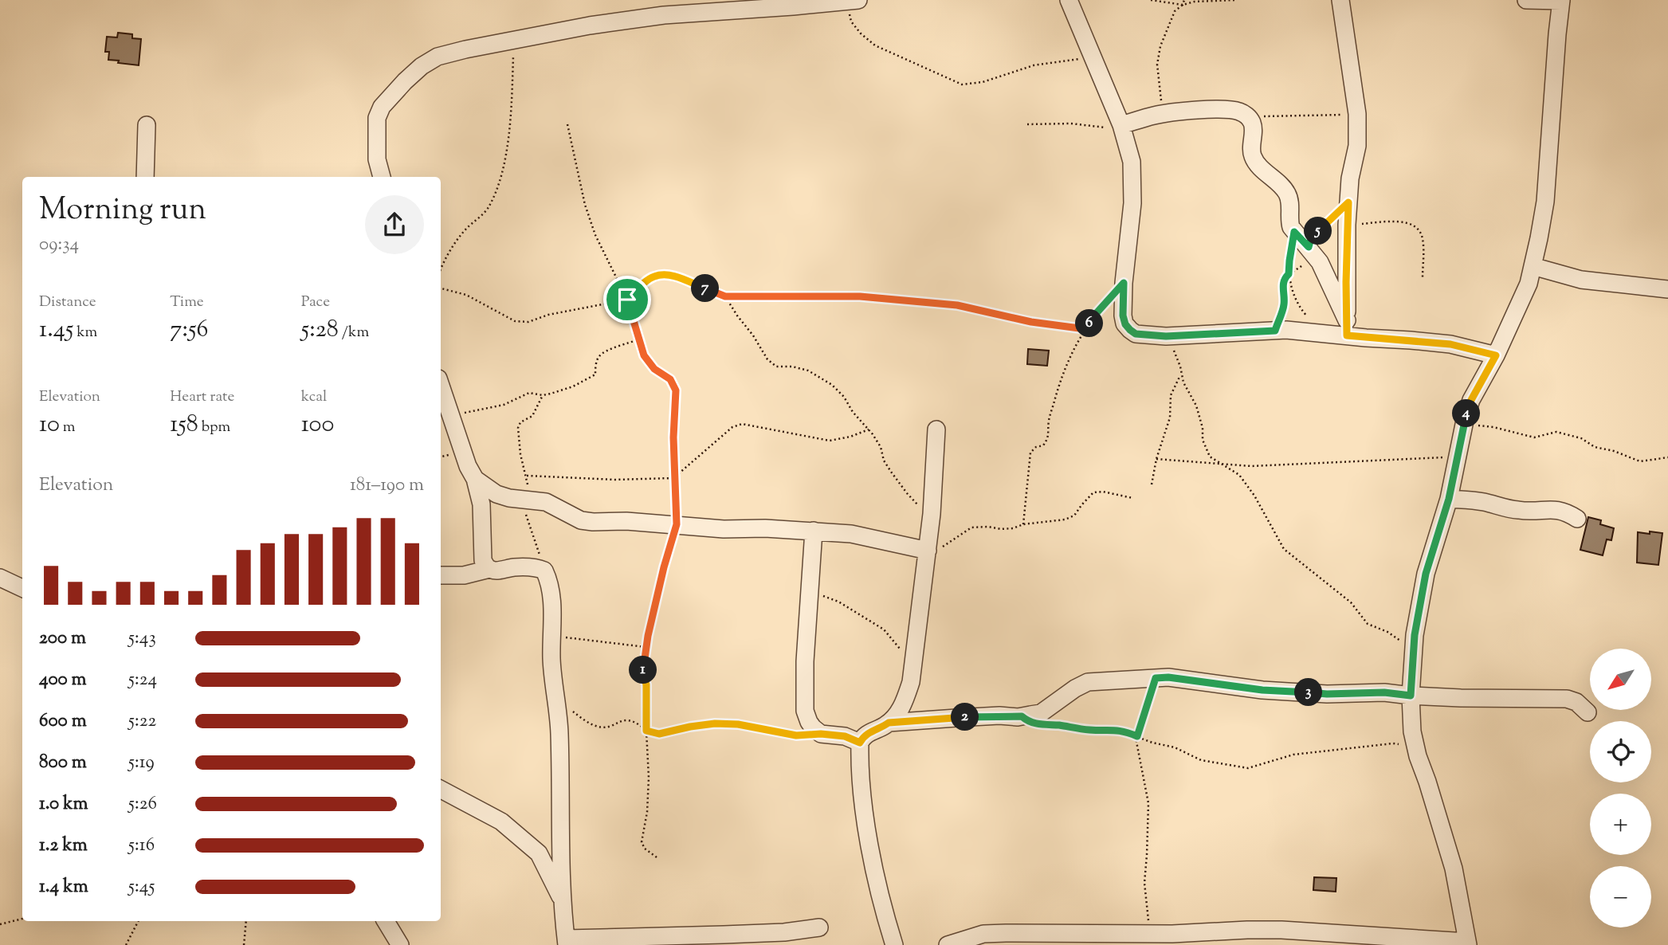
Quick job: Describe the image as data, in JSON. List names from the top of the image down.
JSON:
{
  "north": "bottom left",
  "page": {
    "heading": ["Morning run", "09:34"],
    "pins": [
      "5",
      "7",
      "6",
      "4",
      "1",
      "3",
      "2"
    ],
    "stats": [
      ["Distance", "1.45 km"],
      ["Time", "7:56"],
      ["Pace", "5:28 /km"],
      ["Elevation", "10 m"],
      ["Heart rate", "158 bpm"],
      ["kcal", "100"]
    ],
    "chart": ["Elevation", "181–190 m"],
    "list": [
      {
        "name": "200 m",
        "note": "5:43"
      },
      {
        "name": "400 m",
        "note": "5:24"
      },
      {
        "name": "600 m",
        "note": "5:22"
      },
      {
        "name": "800 m",
        "note": "5:19"
      },
      {
        "name": "1.0 km",
        "note": "5:26"
      },
      {
        "name": "1.2 km",
        "note": "5:16"
      },
      {
        "name": "1.4 km",
        "note": "5:45"
      }
    ],
    "map_buttons": ["+", "−"]
  }
}
